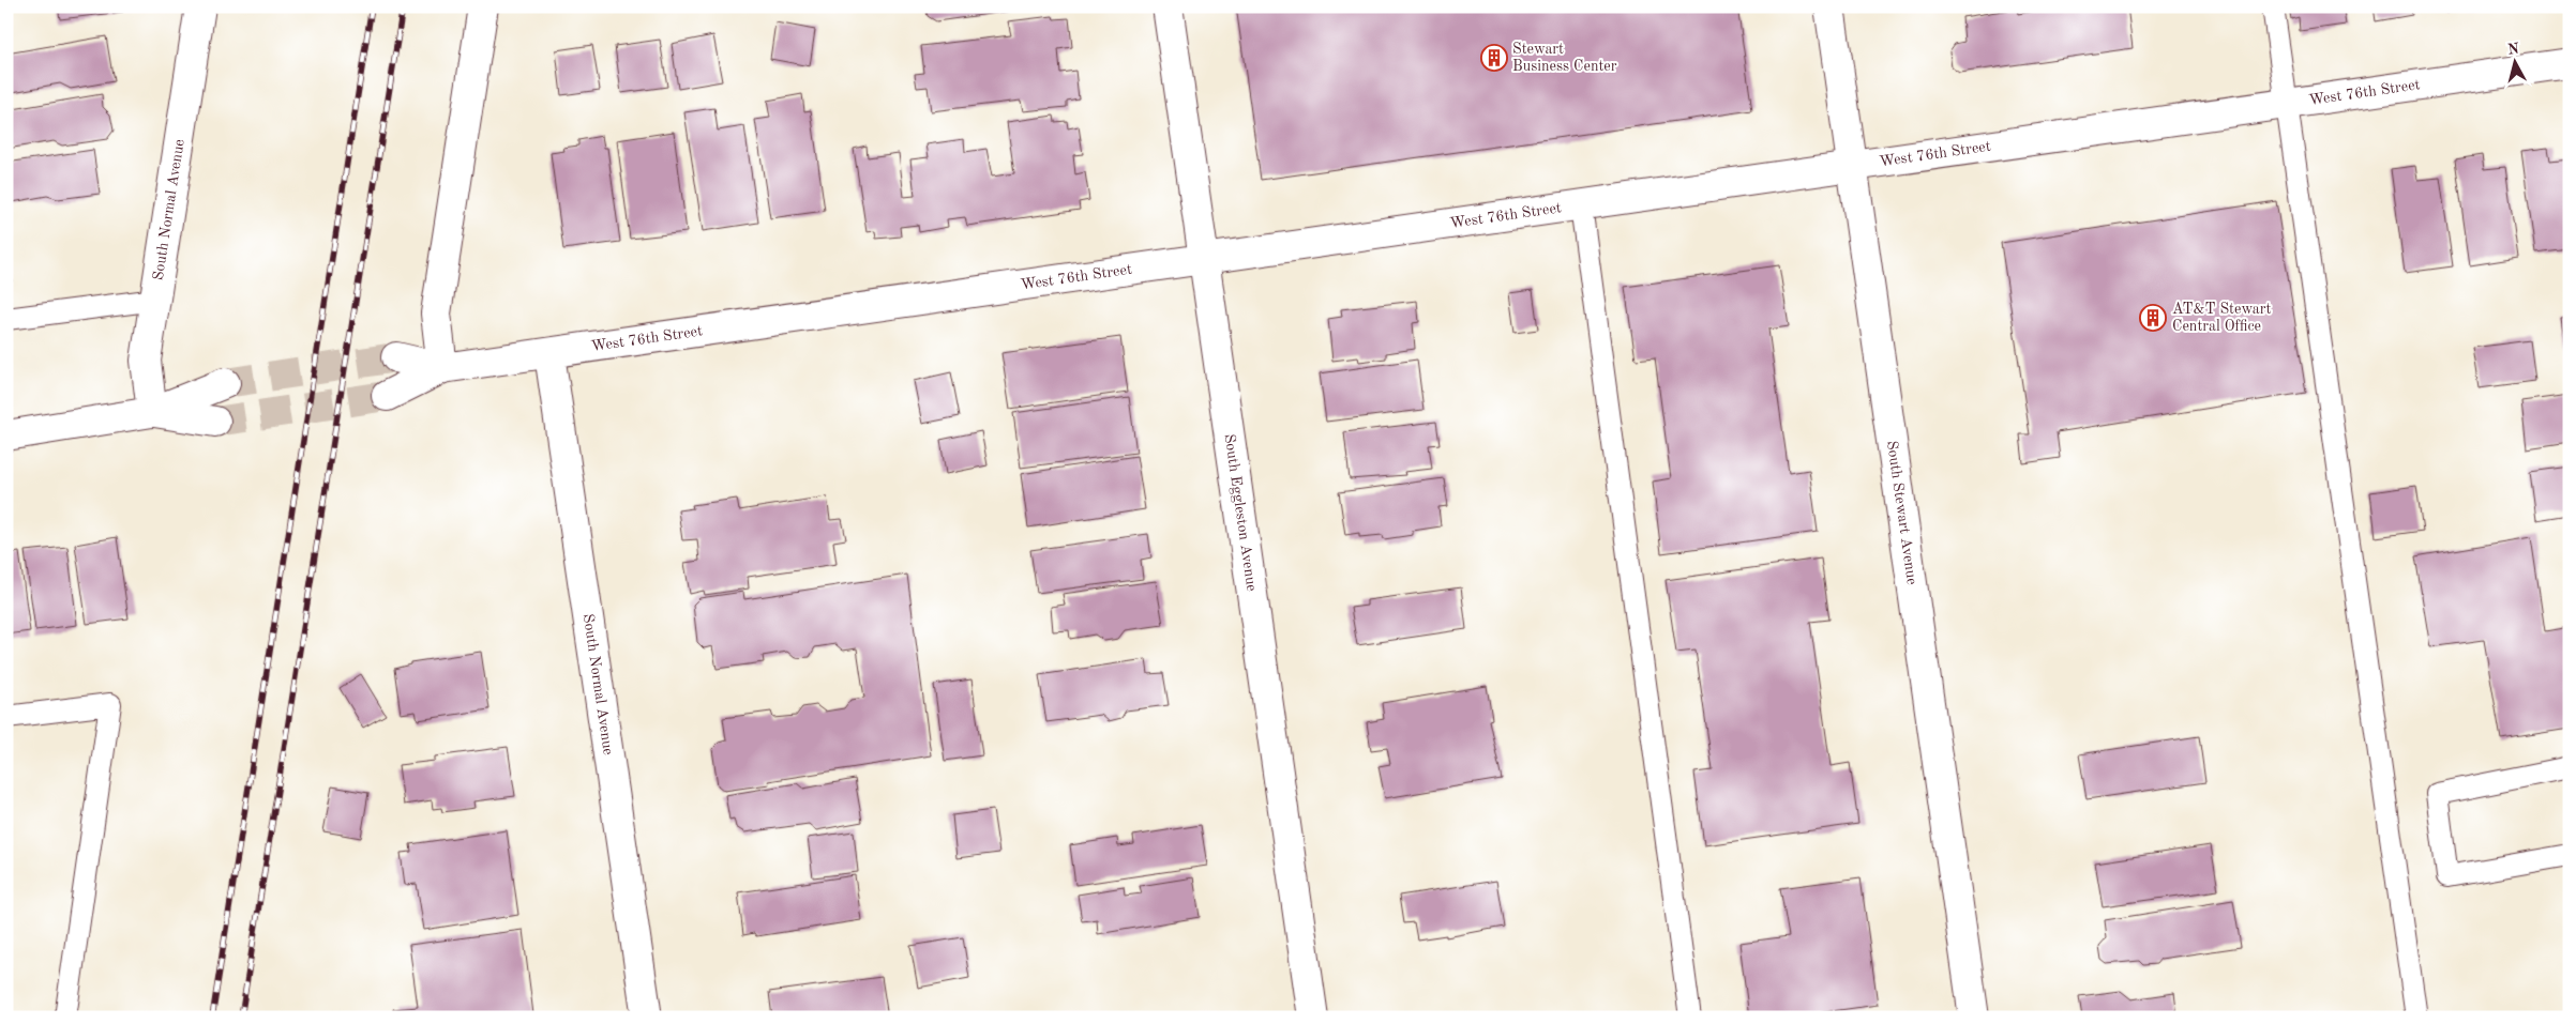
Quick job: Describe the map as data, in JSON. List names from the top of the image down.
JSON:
{
  "streets": {
    "street": [
      "West 76th Street",
      "South Normal Avenue",
      "South Eggleston Avenue",
      "South Stewart Avenue"
    ]
  },
  "crossings": [
    ["West 76th Street", "South Normal Avenue"],
    ["West 76th Street", "South Eggleston Avenue"],
    ["West 76th Street", "South Stewart Avenue"]
  ],
  "places": {
    "building": ["Stewart Business Center", "AT&T Stewart Central Office"]
  },
  "north": "top"
}
